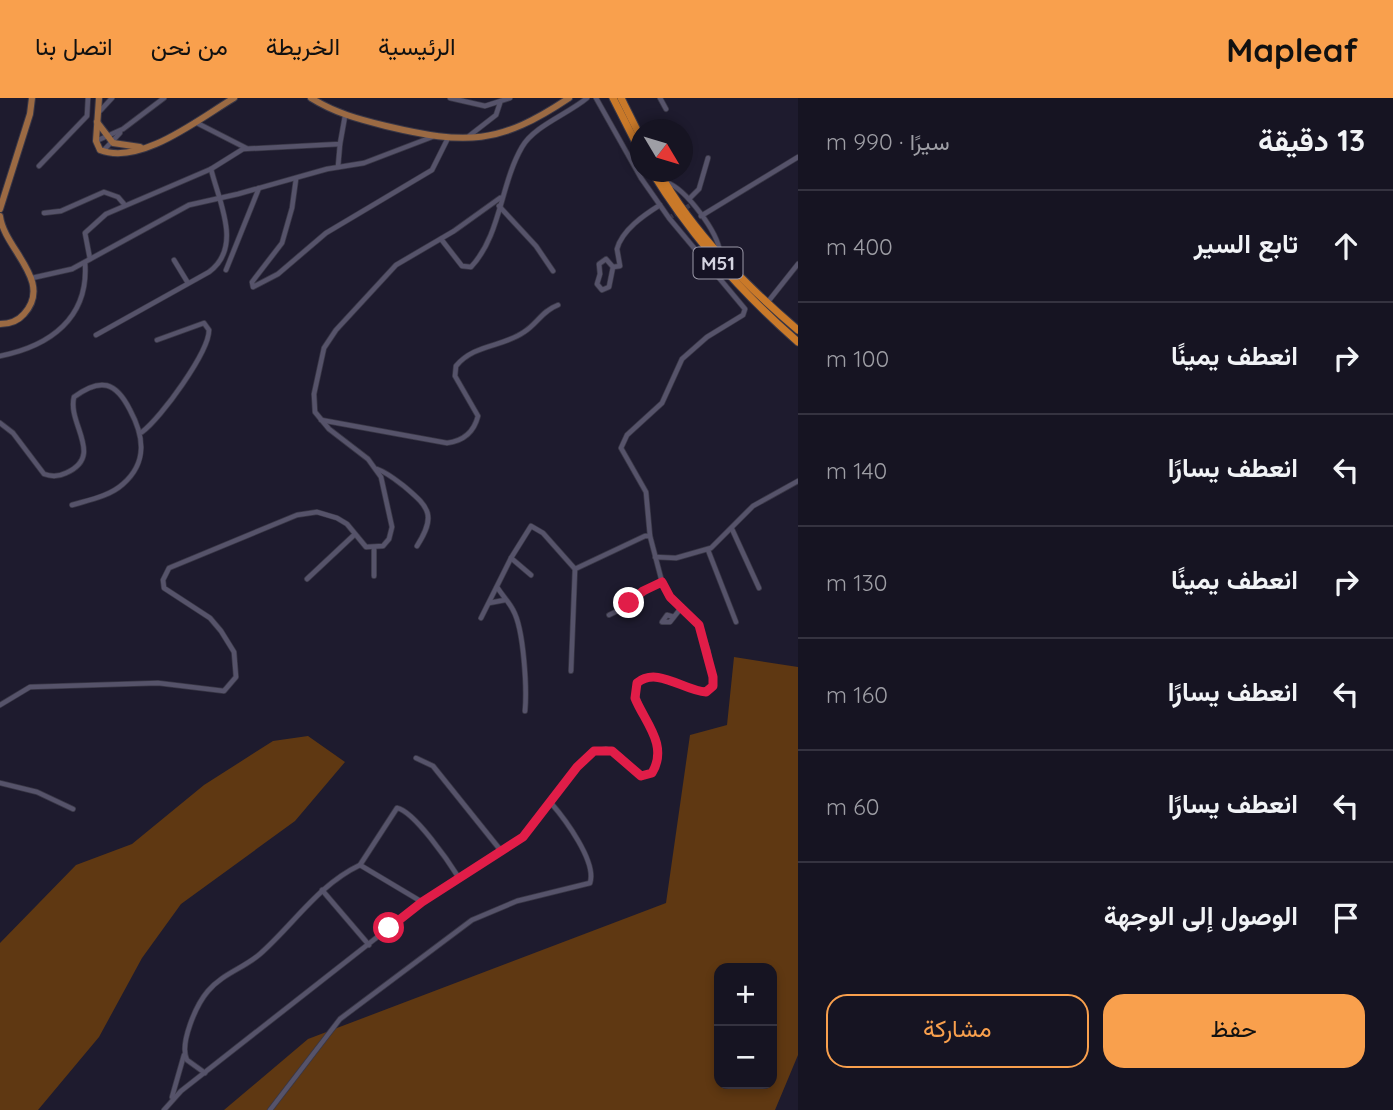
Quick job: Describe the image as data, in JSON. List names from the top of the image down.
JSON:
{
  "streets": {
    "highway": ["M51"]
  },
  "north": "bottom right",
  "page": {
    "header": "Mapleaf",
    "nav": [
      "الرئيسية",
      "الخريطة",
      "من نحن",
      "اتصل بنا"
    ],
    "heading": ["13 دقيقة", "سيرًا · 990 m"],
    "list": [
      ["تابع السير", "400 m"],
      ["انعطف يمينًا", "100 m"],
      ["انعطف يسارًا", "140 m"],
      ["انعطف يمينًا", "130 m"],
      ["انعطف يسارًا", "160 m"],
      ["انعطف يسارًا", "60 m"],
      "الوصول إلى الوجهة"
    ],
    "map_buttons": ["+", "−"],
    "buttons": ["حفظ", "مشاركة"]
  }
}
